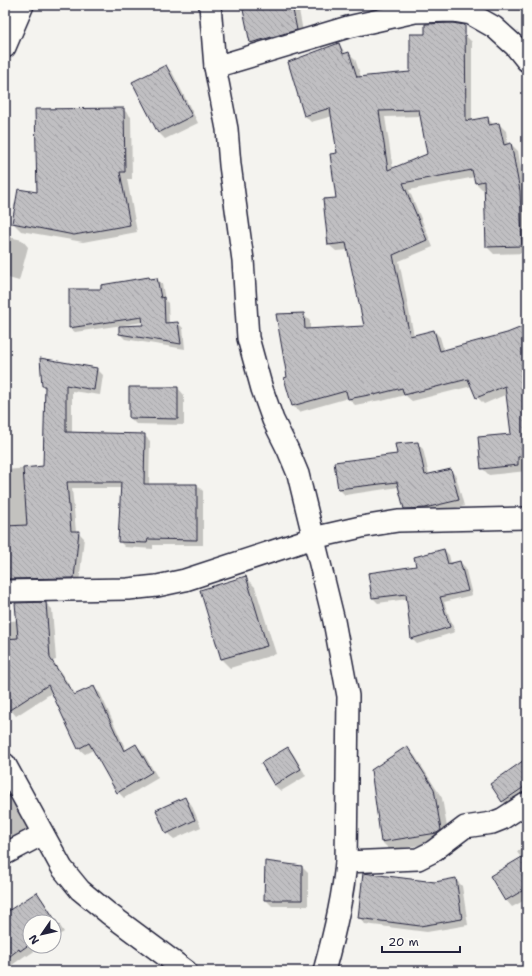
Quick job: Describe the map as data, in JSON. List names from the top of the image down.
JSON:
{
  "scale_bar": "20 m",
  "north": "bottom left"
}
